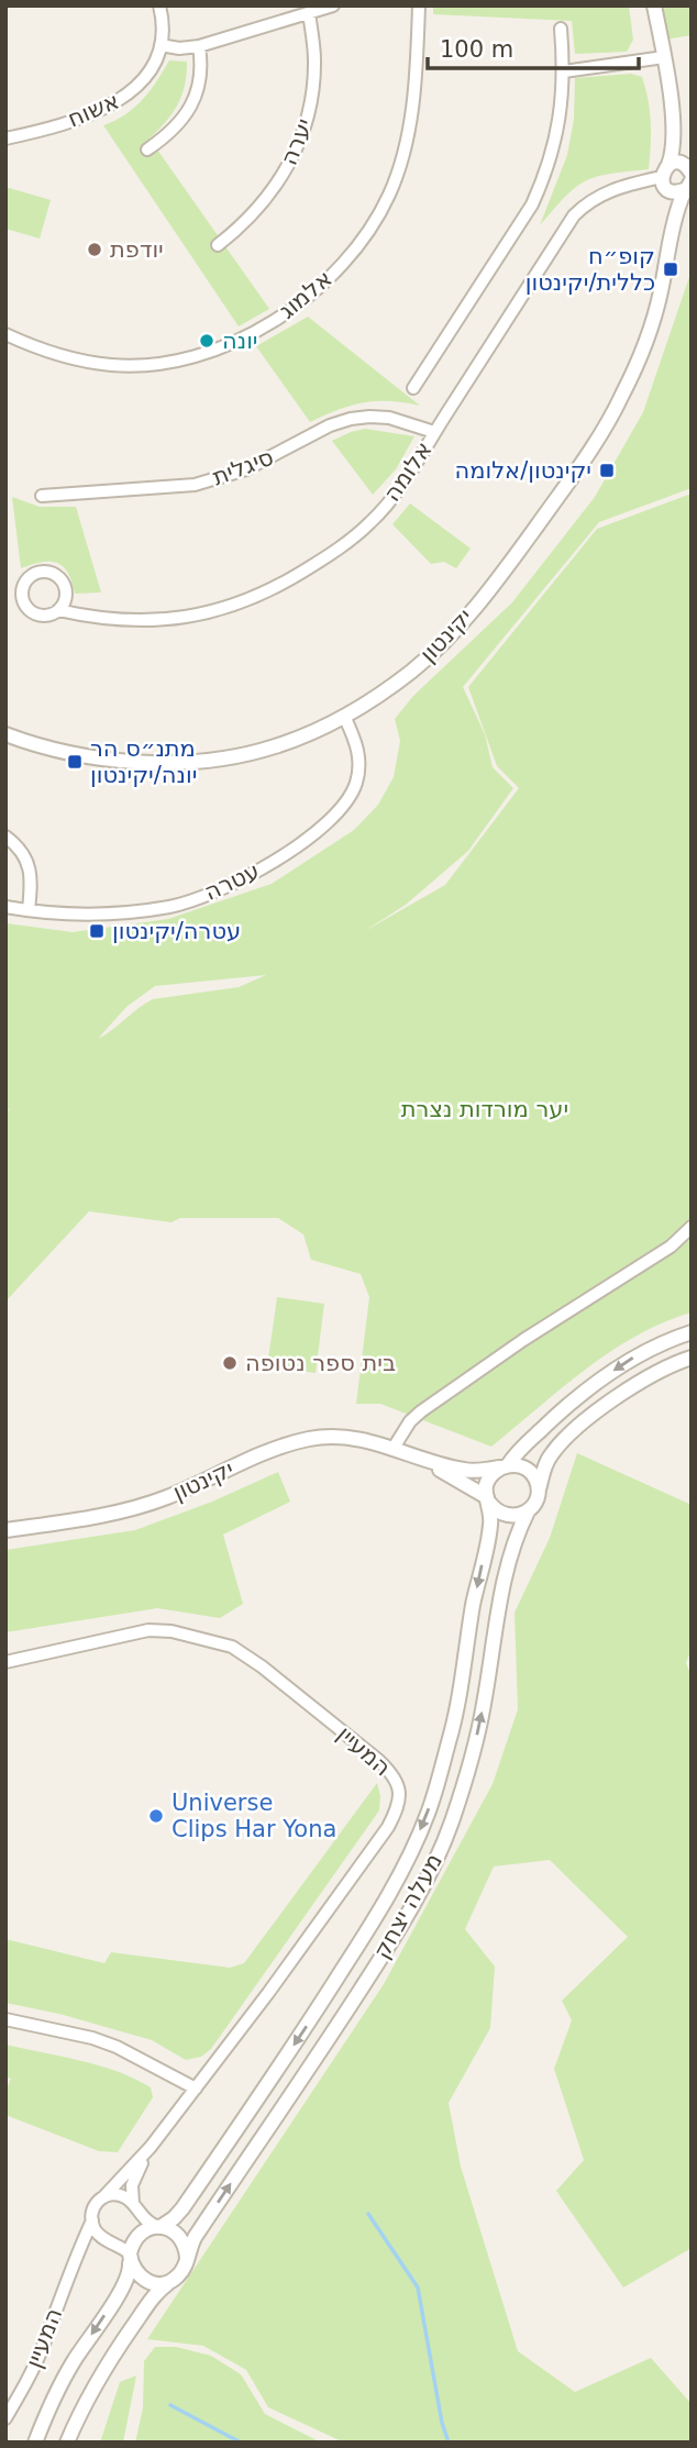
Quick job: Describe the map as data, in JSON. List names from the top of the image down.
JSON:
{
  "streets": {
    "street": [
      "אשוח",
      "יערה",
      "אלמוג",
      "סיגלית",
      "אלומה",
      "יקינטון",
      "עטרה",
      "המעיין",
      "מעלה יצחק"
    ]
  },
  "crossings": [
    ["סיגלית", "אלומה"],
    ["אלומה", "יקינטון"],
    ["יקינטון", "עטרה"],
    ["יקינטון", "מעלה יצחק"]
  ],
  "parks": ["יער מורדות נצרת"],
  "places": {
    "other": [
      "יודפת",
      "יונה",
      "בית ספר נטופה",
      "Universe Clips Har Yona"
    ],
    "transit": [
      "קופ״ח כללית/יקינטון",
      "יקינטון/אלומה",
      "מתנ״ס הר יונה/יקינטון",
      "עטרה/יקינטון"
    ]
  },
  "scale_bar": "100 m"
}
